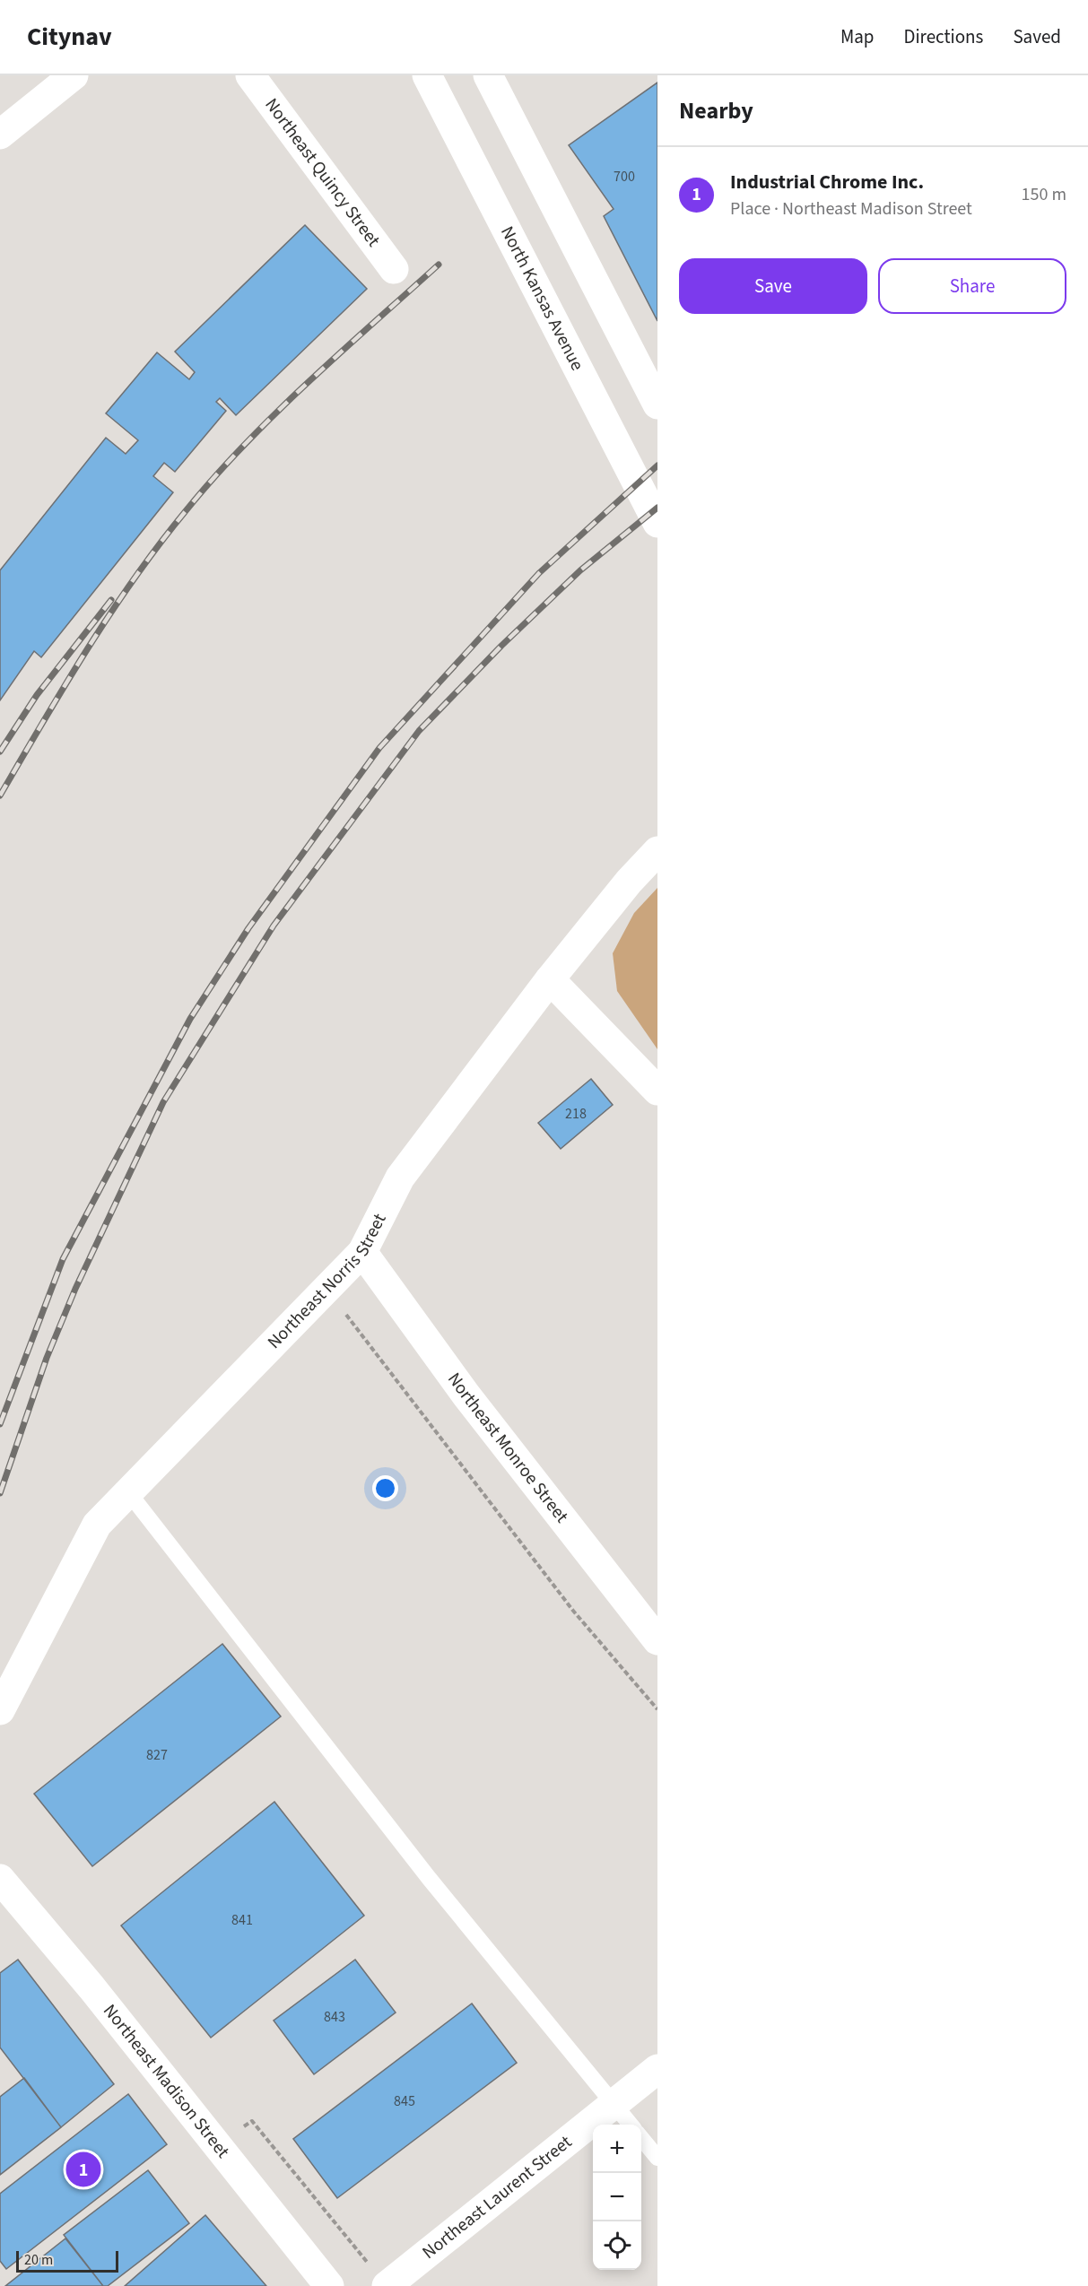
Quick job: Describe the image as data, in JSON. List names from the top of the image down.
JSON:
{
  "streets": {
    "street": [
      "Northeast Quincy Street",
      "North Kansas Avenue",
      "Northeast Norris Street",
      "Northeast Monroe Street",
      "Northeast Madison Street",
      "Northeast Laurent Street"
    ]
  },
  "crossings": [
    ["Northeast Norris Street", "Northeast Monroe Street"]
  ],
  "house_numbers": [
    "700",
    "218",
    "827",
    "841",
    "843",
    "845"
  ],
  "scale_bar": "20 m",
  "page": {
    "header": "Citynav",
    "nav": ["Map", "Directions", "Saved"],
    "heading": "Nearby",
    "list": [
      {
        "mark": "1",
        "name": "Industrial Chrome Inc.",
        "note": "Place · Northeast Madison Street",
        "value": "150 m"
      }
    ],
    "buttons": ["Save", "Share"],
    "map_buttons": ["+", "−"],
    "pins": "1",
    "scale": "20 m"
  }
}
